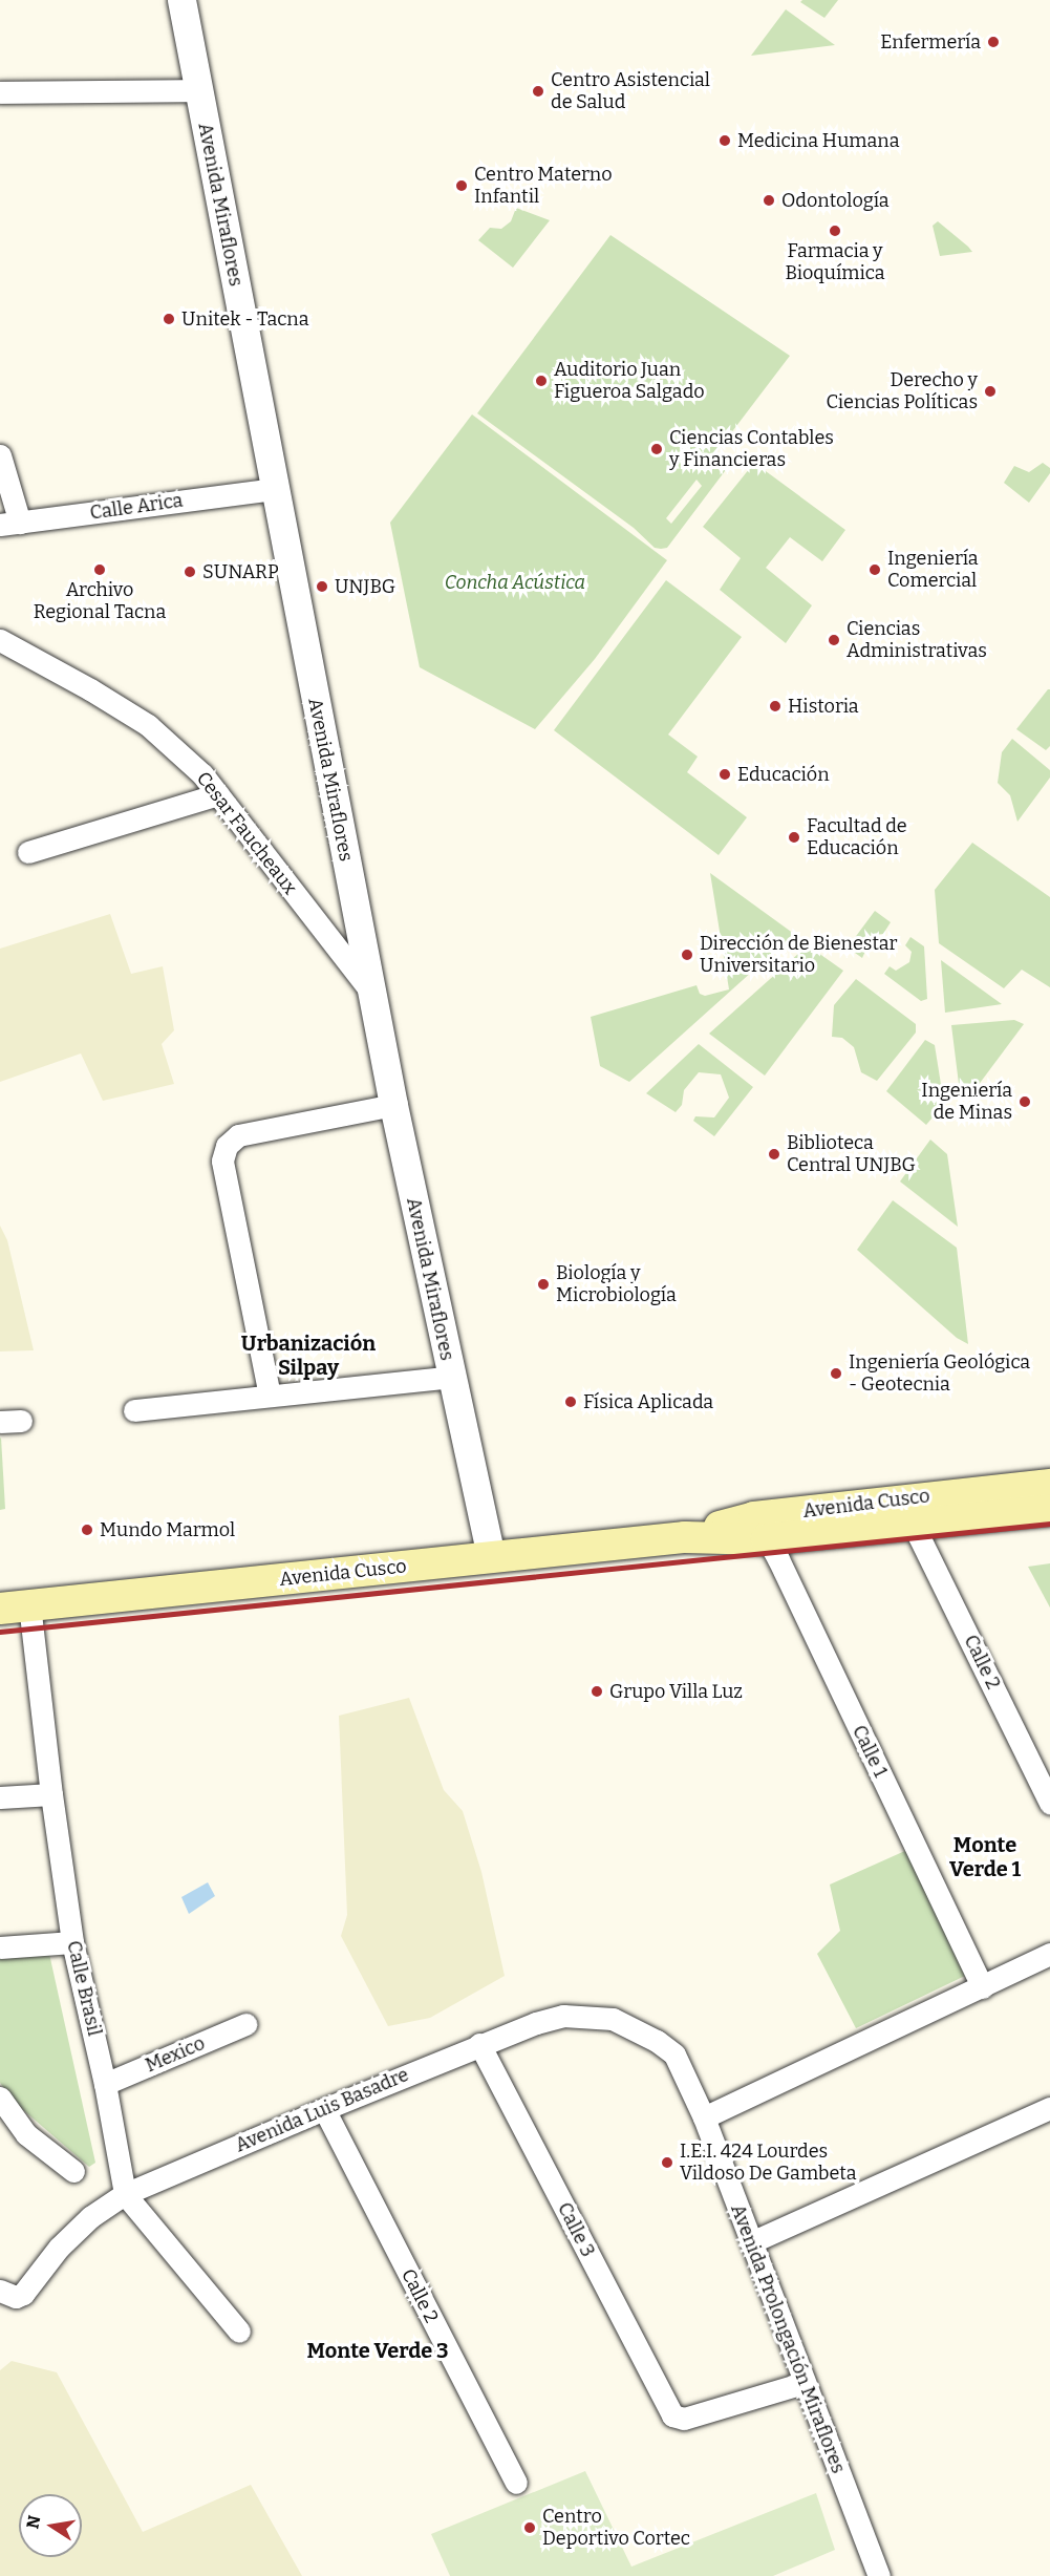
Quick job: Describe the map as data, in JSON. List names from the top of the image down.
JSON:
{
  "streets": {
    "main road": ["Avenida Cusco"],
    "street": [
      "Avenida Miraflores",
      "Calle Arica",
      "Cesar Faucheaux",
      "Calle 2",
      "Calle 1",
      "Calle Brasil",
      "Mexico",
      "Avenida Luis Basadre",
      "Calle 3",
      "Avenida Prolongación Miraflores"
    ]
  },
  "crossings": [
    ["Avenida Miraflores", "Calle Arica"],
    ["Avenida Miraflores", "Cesar Faucheaux"],
    ["Avenida Miraflores", "Avenida Cusco"],
    ["Avenida Cusco", "Calle 2"],
    ["Avenida Cusco", "Calle 1"],
    ["Avenida Cusco", "Calle Brasil"],
    ["Calle 2", "Avenida Luis Basadre"],
    ["Calle Brasil", "Mexico"],
    ["Calle Brasil", "Avenida Luis Basadre"],
    ["Avenida Luis Basadre", "Calle 3"],
    ["Avenida Luis Basadre", "Avenida Prolongación Miraflores"],
    ["Calle 3", "Avenida Prolongación Miraflores"]
  ],
  "districts": ["Urbanización Silpay", "Monte Verde 1", "Monte Verde 3"],
  "parks": ["Concha Acústica"],
  "places": [
    "Enfermería",
    "Centro Asistencial de Salud",
    "Medicina Humana",
    "Centro Materno Infantil",
    "Odontología",
    "Farmacia y Bioquímica",
    "Unitek - Tacna",
    "Auditorio Juan Figueroa Salgado",
    "Derecho y Ciencias Políticas",
    "Ciencias Contables y Financieras",
    "Archivo Regional Tacna",
    "Ingeniería Comercial",
    "SUNARP",
    "UNJBG",
    "Ciencias Administrativas",
    "Historia",
    "Educación",
    "Facultad de Educación",
    "Dirección de Bienestar Universitario",
    "Ingeniería de Minas",
    "Biblioteca Central UNJBG",
    "Biología y Microbiología",
    "Ingeniería Geológica - Geotecnia",
    "Física Aplicada",
    "Mundo Marmol",
    "Grupo Villa Luz",
    "I.E.I. 424 Lourdes Vildoso De Gambeta",
    "Centro Deportivo Cortec"
  ],
  "north": "left"
}
